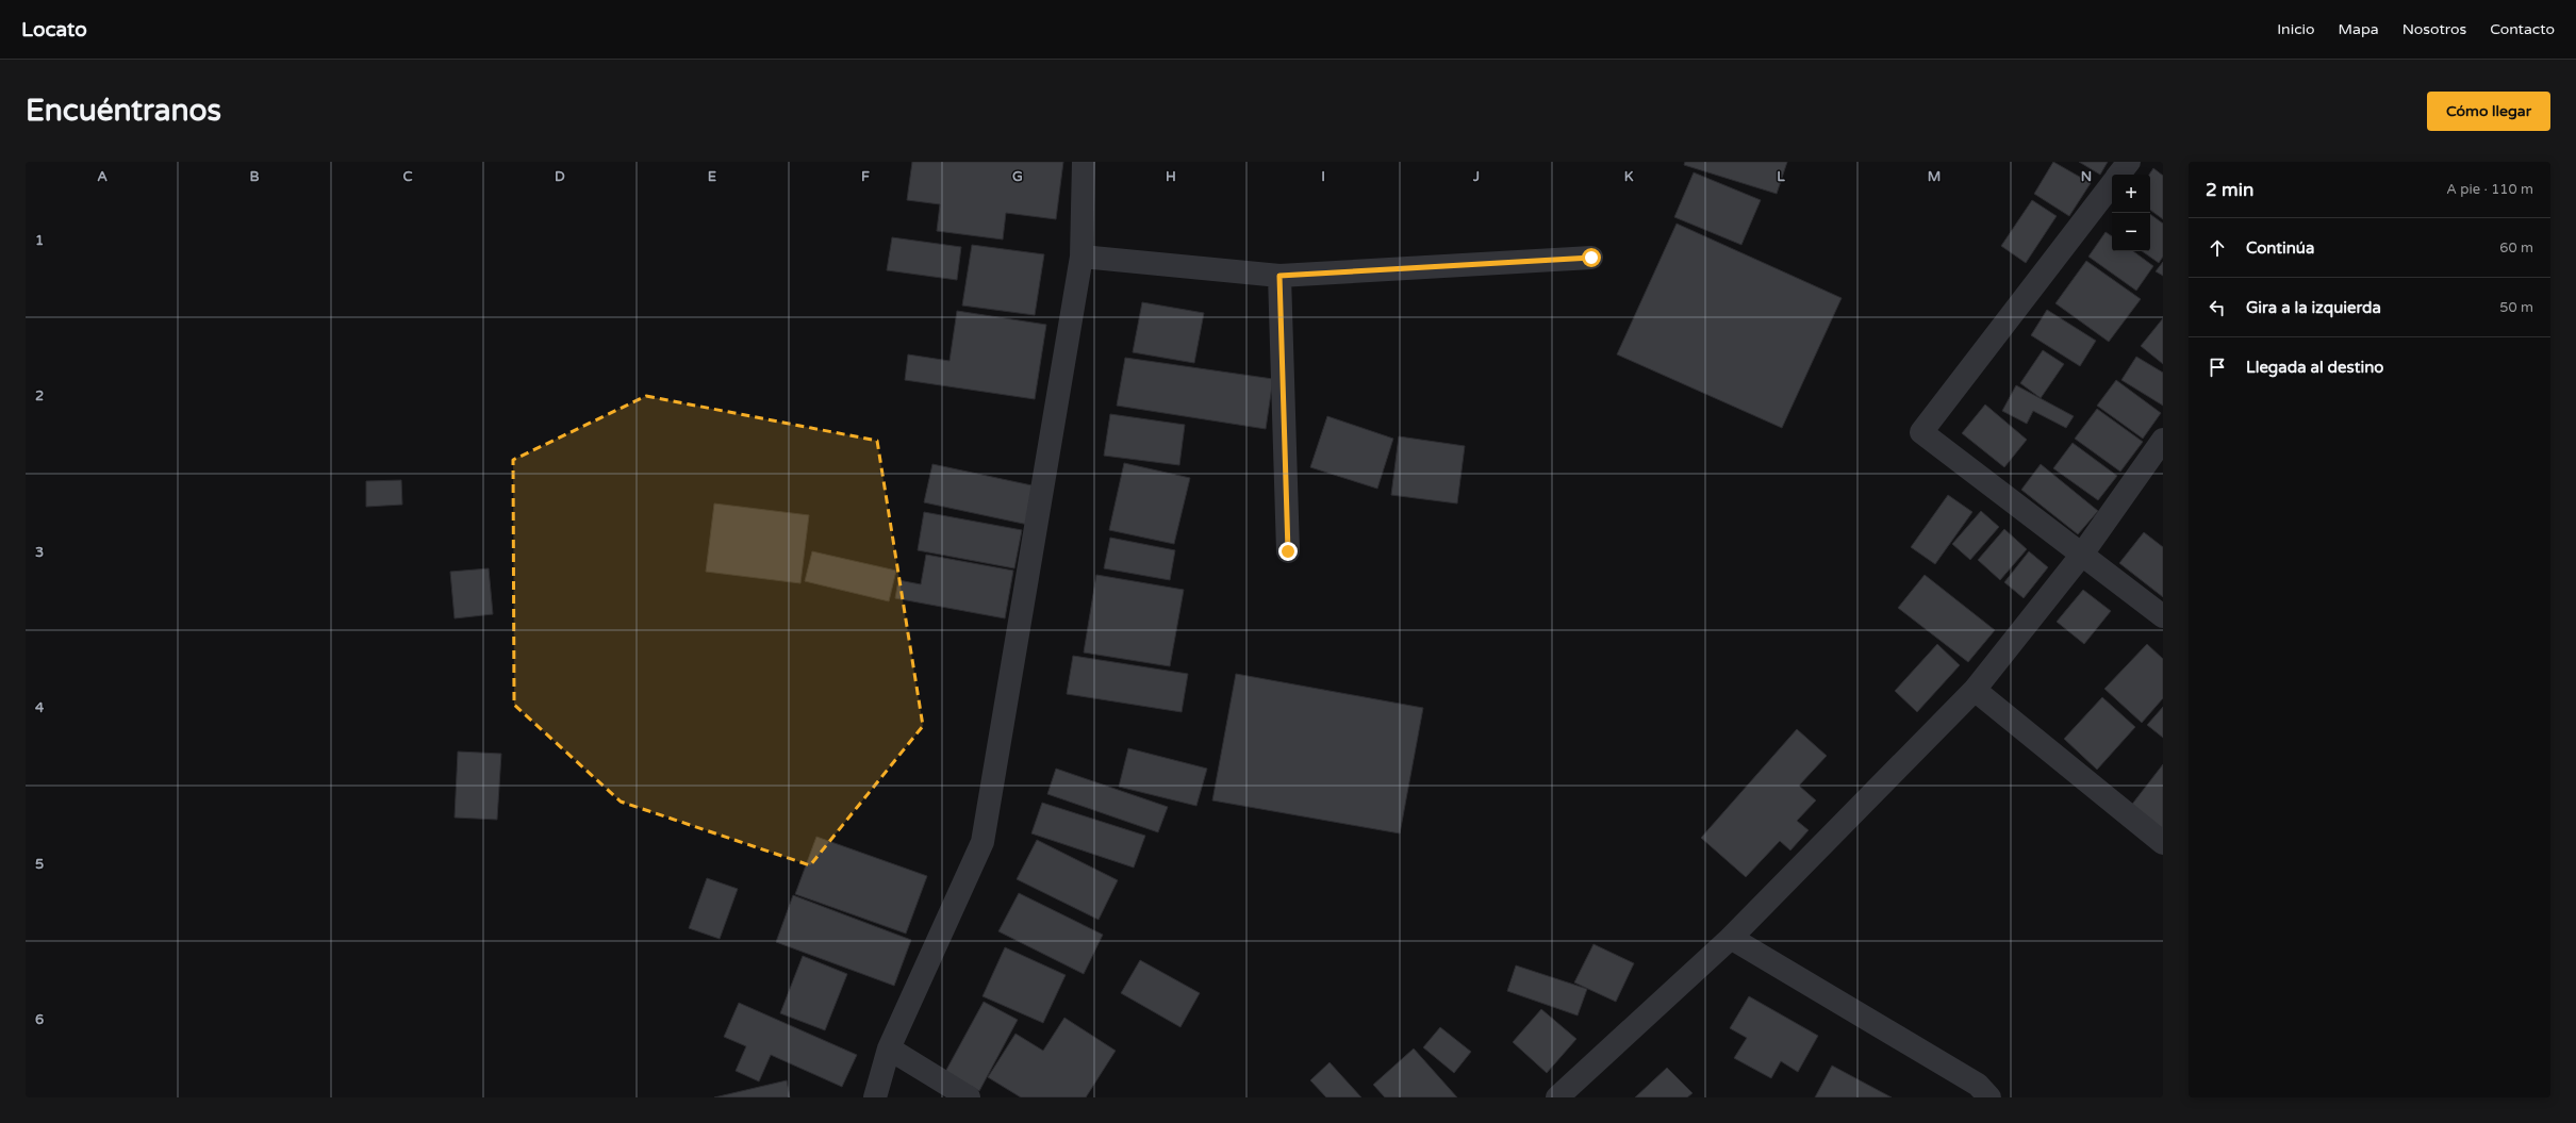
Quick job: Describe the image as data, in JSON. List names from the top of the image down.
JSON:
{
  "page": {
    "header": "Locato",
    "nav": [
      "Inicio",
      "Mapa",
      "Nosotros",
      "Contacto"
    ],
    "buttons": "Cómo llegar",
    "title": "Encuéntranos",
    "heading": ["2 min", "A pie · 110 m"],
    "map_buttons": ["+", "−"],
    "list": [
      ["Continúa", "60 m"],
      ["Gira a la izquierda", "50 m"],
      "Llegada al destino"
    ]
  },
  "grid": {
    "columns": [
      "A",
      "B",
      "C",
      "D",
      "E",
      "F",
      "G",
      "H",
      "I",
      "J",
      "K",
      "L",
      "M",
      "N"
    ],
    "rows": [
      "1",
      "2",
      "3",
      "4",
      "5",
      "6"
    ]
  }
}
